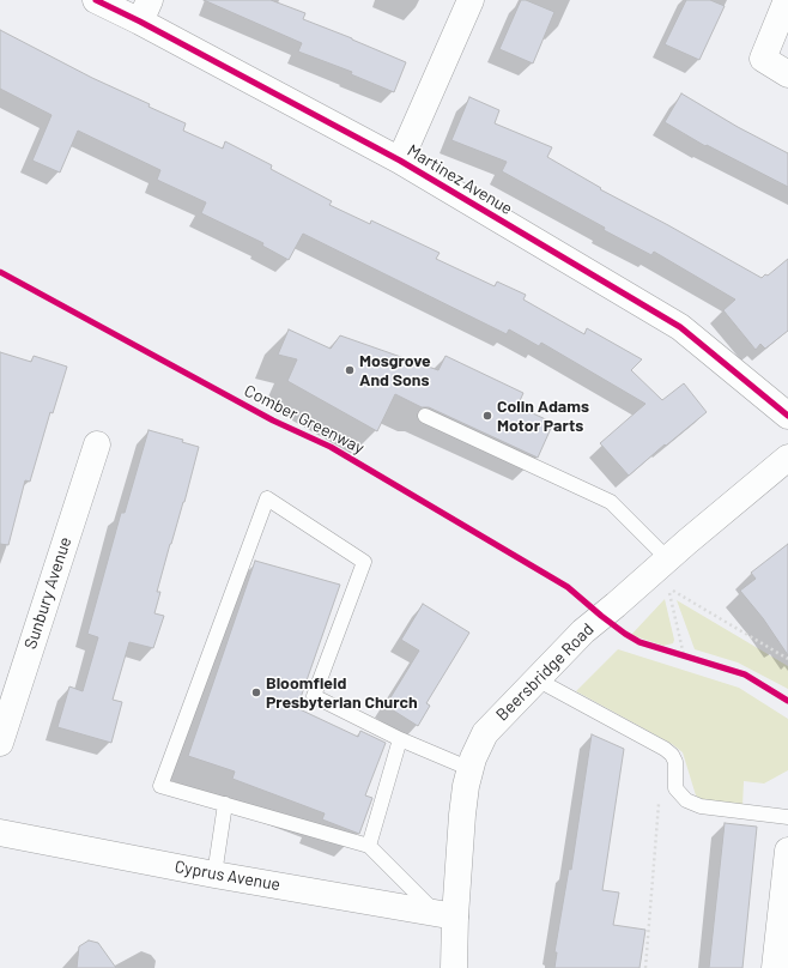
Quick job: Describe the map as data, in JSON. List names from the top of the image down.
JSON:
{
  "streets": {
    "street": [
      "Martinez Avenue",
      "Sunbury Avenue",
      "Beersbridge Road",
      "Cyprus Avenue"
    ],
    "cycle path": ["Comber Greenway"]
  },
  "crossings": [
    ["Beersbridge Road", "Cyprus Avenue"]
  ],
  "places": ["Mosgrove And Sons", "Colin Adams Motor Parts", "Bloomfield Presbyterian Church"]
}
